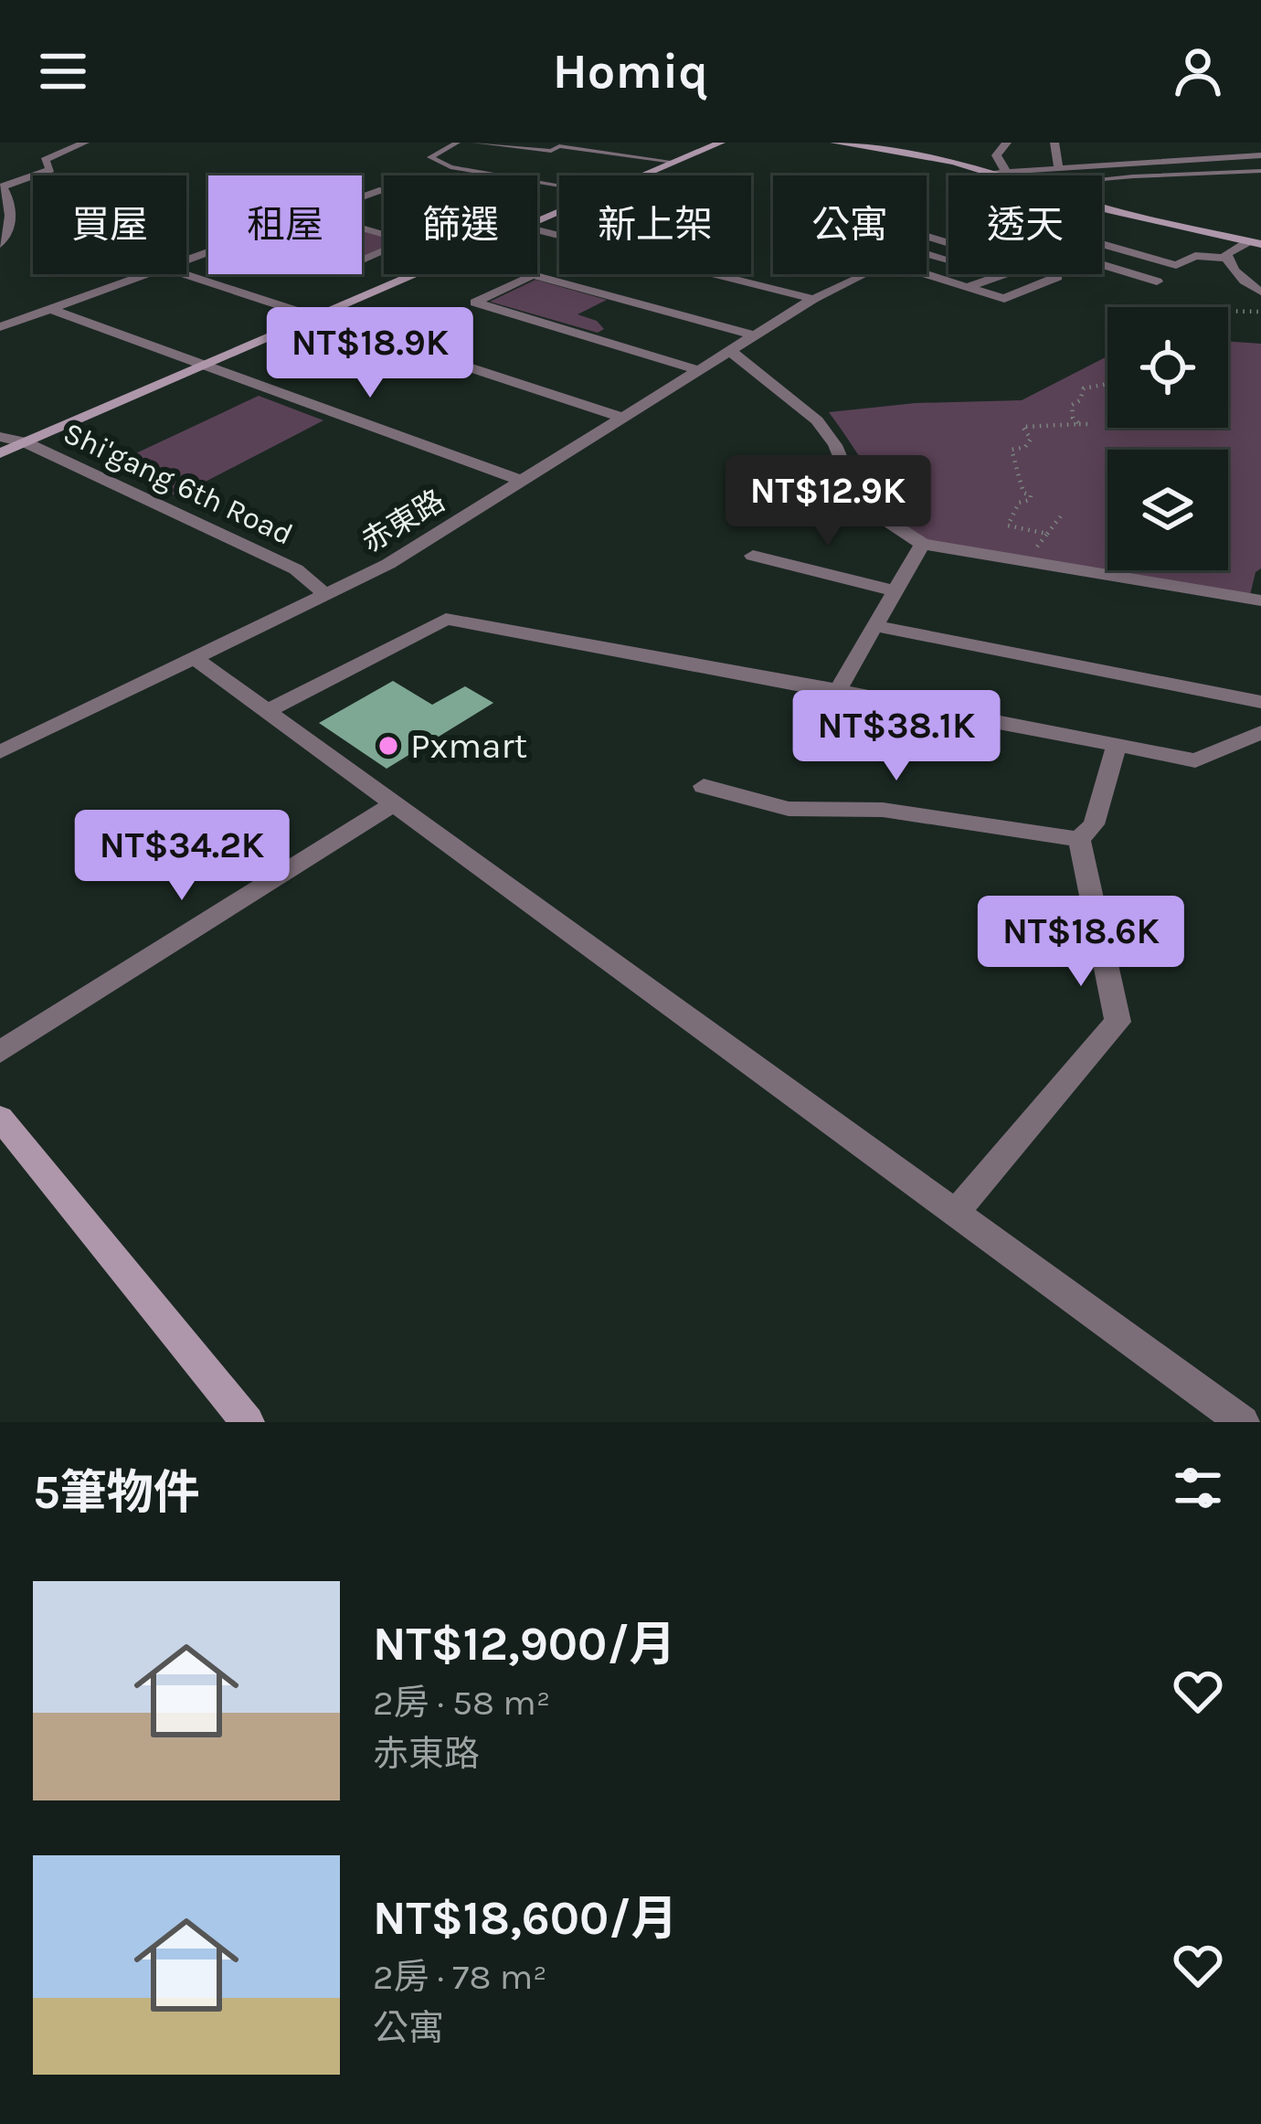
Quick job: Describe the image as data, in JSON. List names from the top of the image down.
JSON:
{
  "streets": {
    "street": ["Shi'gang 6th Road", "赤東路"]
  },
  "crossings": [
    ["Shi'gang 6th Road", "赤東路"]
  ],
  "places": ["Pxmart"],
  "page": {
    "header": "Homiq",
    "chip": [
      "買屋",
      "租屋",
      "篩選",
      "新上架",
      "公寓",
      "透天"
    ],
    "price": [
      "NT$18.9K",
      "NT$12.9K",
      "NT$38.1K",
      "NT$34.2K",
      "NT$18.6K"
    ],
    "heading": "5筆物件",
    "list": [
      {
        "name": "NT$12,900/月",
        "note": "2房 · 58 m² · 赤東路"
      },
      {
        "name": "NT$18,600/月",
        "note": "2房 · 78 m² · 公寓"
      }
    ]
  }
}
